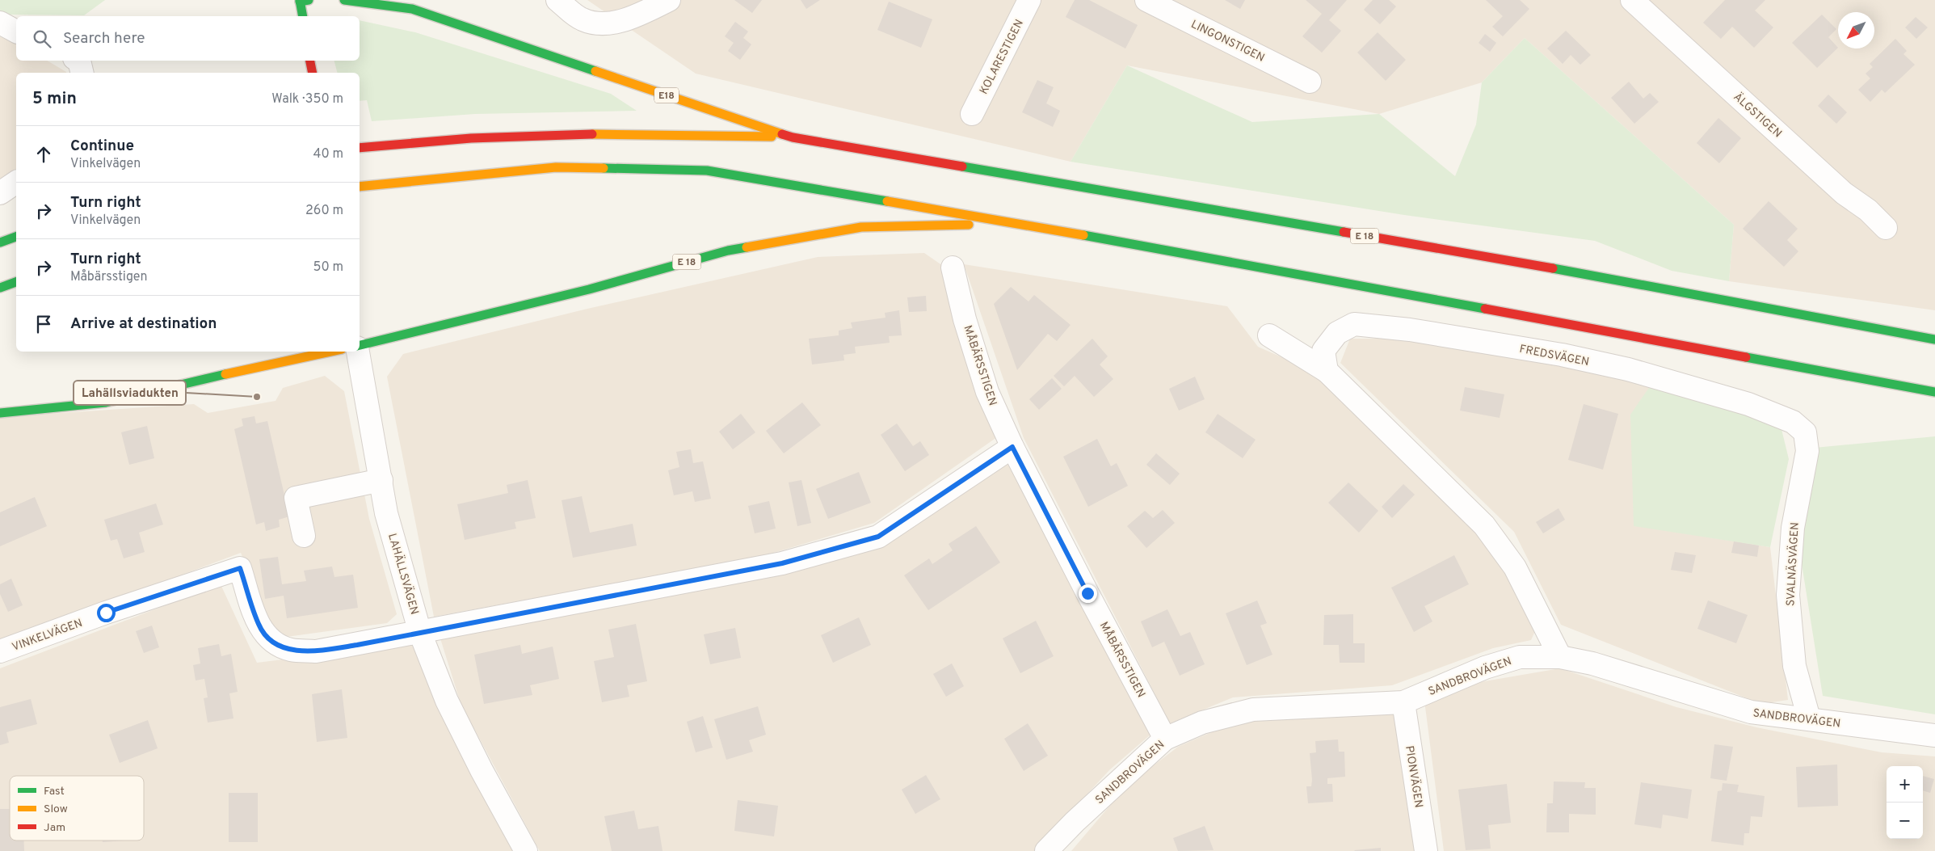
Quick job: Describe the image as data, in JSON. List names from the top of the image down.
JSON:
{
  "streets": {
    "main road": ["E18", "E 18"],
    "street": [
      "LINGONSTIGEN",
      "KOLARESTIGEN",
      "ÄLGSTIGEN",
      "FREDSVÄGEN",
      "MÅBÄRSSTIGEN",
      "SVALNÄSVÄGEN",
      "LAHÄLLSVÄGEN",
      "VINKELVÄGEN",
      "SANDBROVÄGEN",
      "PIONVÄGEN"
    ]
  },
  "crossings": [
    ["E18", "E 18"],
    ["FREDSVÄGEN", "SVALNÄSVÄGEN"],
    ["MÅBÄRSSTIGEN", "VINKELVÄGEN"],
    ["MÅBÄRSSTIGEN", "SANDBROVÄGEN"],
    ["SVALNÄSVÄGEN", "SANDBROVÄGEN"],
    ["LAHÄLLSVÄGEN", "VINKELVÄGEN"],
    ["SANDBROVÄGEN", "PIONVÄGEN"]
  ],
  "places": ["Lahällsviadukten"],
  "legend": ["Fast", "Slow", "Jam"],
  "north": "bottom left",
  "page": {
    "search": "Search here",
    "heading": ["5 min", "Walk · 350 m"],
    "list": [
      ["Continue", "Vinkelvägen", "40 m"],
      ["Turn right", "Vinkelvägen", "260 m"],
      ["Turn right", "Måbärsstigen", "50 m"],
      "Arrive at destination"
    ],
    "map_buttons": ["+", "−"]
  }
}
